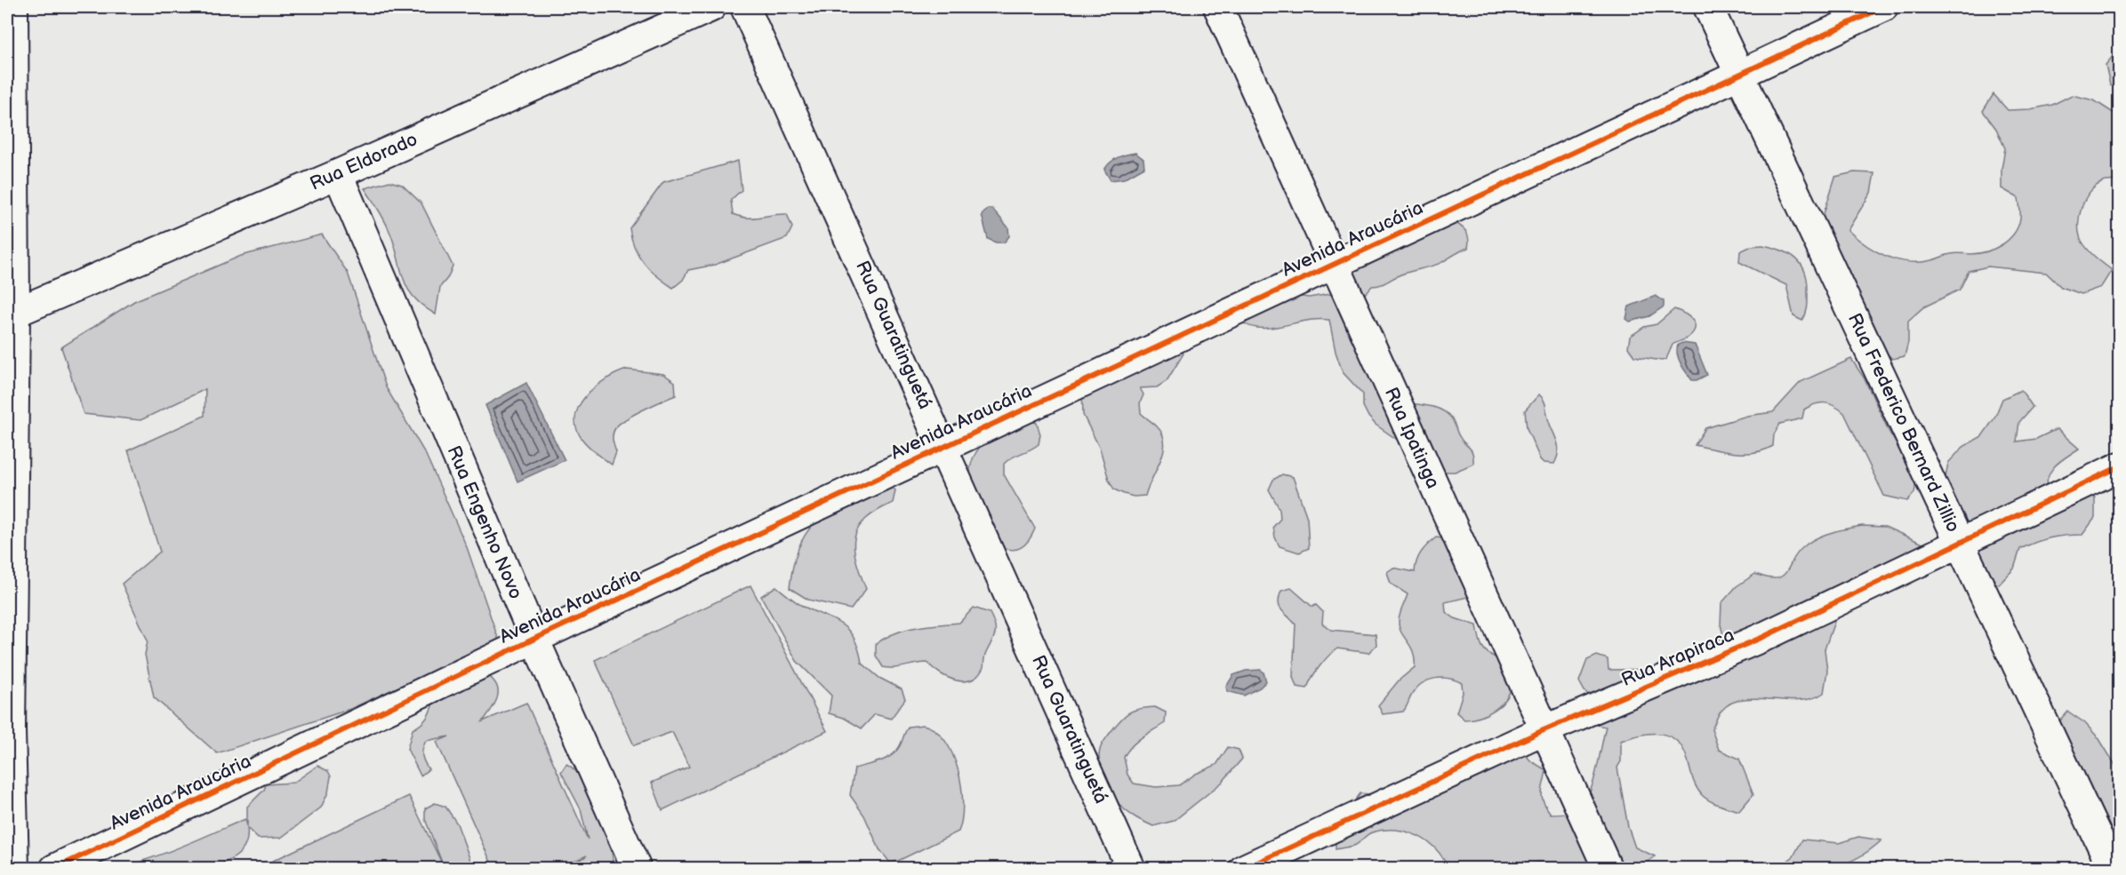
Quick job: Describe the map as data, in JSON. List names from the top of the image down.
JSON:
{
  "streets": {
    "street": [
      "Rua Eldorado",
      "Avenida Araucária",
      "Rua Guaratinguetá",
      "Rua Frederico Bernard Zillio",
      "Rua Ipatinga",
      "Rua Engenho Novo",
      "Rua Arapiraca"
    ]
  },
  "crossings": [
    ["Rua Eldorado", "Rua Engenho Novo"],
    ["Avenida Araucária", "Rua Guaratinguetá"],
    ["Avenida Araucária", "Rua Frederico Bernard Zillio"],
    ["Avenida Araucária", "Rua Ipatinga"],
    ["Avenida Araucária", "Rua Engenho Novo"],
    ["Rua Frederico Bernard Zillio", "Rua Arapiraca"],
    ["Rua Ipatinga", "Rua Arapiraca"]
  ]
}
